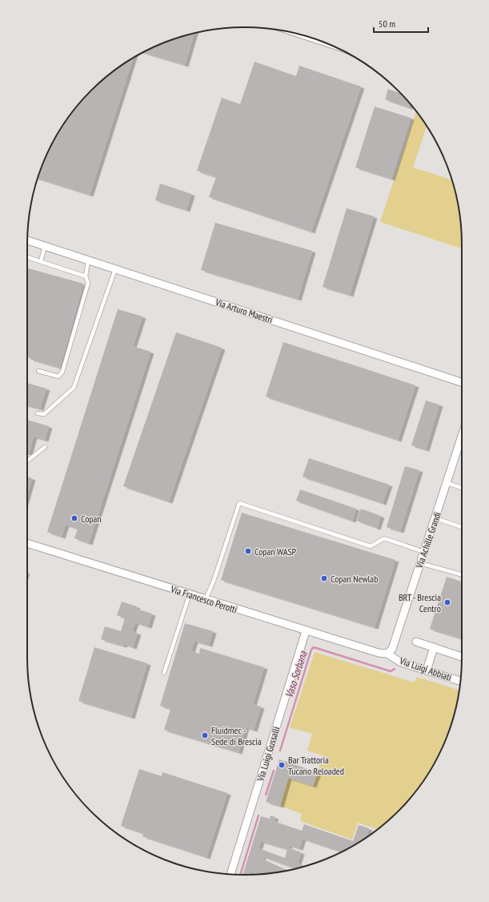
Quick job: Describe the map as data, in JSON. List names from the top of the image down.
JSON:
{
  "streets": {
    "street": [
      "Via Arturo Maestri",
      "Via Achille Grandi",
      "Via Francesco Perotti",
      "Via Luigi Abbiati",
      "Via Luigi Gussalli"
    ]
  },
  "crossings": [
    ["Via Achille Grandi", "Via Francesco Perotti"],
    ["Via Achille Grandi", "Via Luigi Abbiati"],
    ["Via Francesco Perotti", "Via Luigi Abbiati"],
    ["Via Francesco Perotti", "Via Luigi Gussalli"]
  ],
  "water": ["Vaso Sorbana"],
  "places": [
    "Copan",
    "Copan WASP",
    "Copan Newlab",
    "BRT - Brescia Centro",
    "Fluidmec - Sede di Brescia",
    "Bar Trattoria Tucano Reloaded"
  ],
  "scale_bar": "50 m"
}
